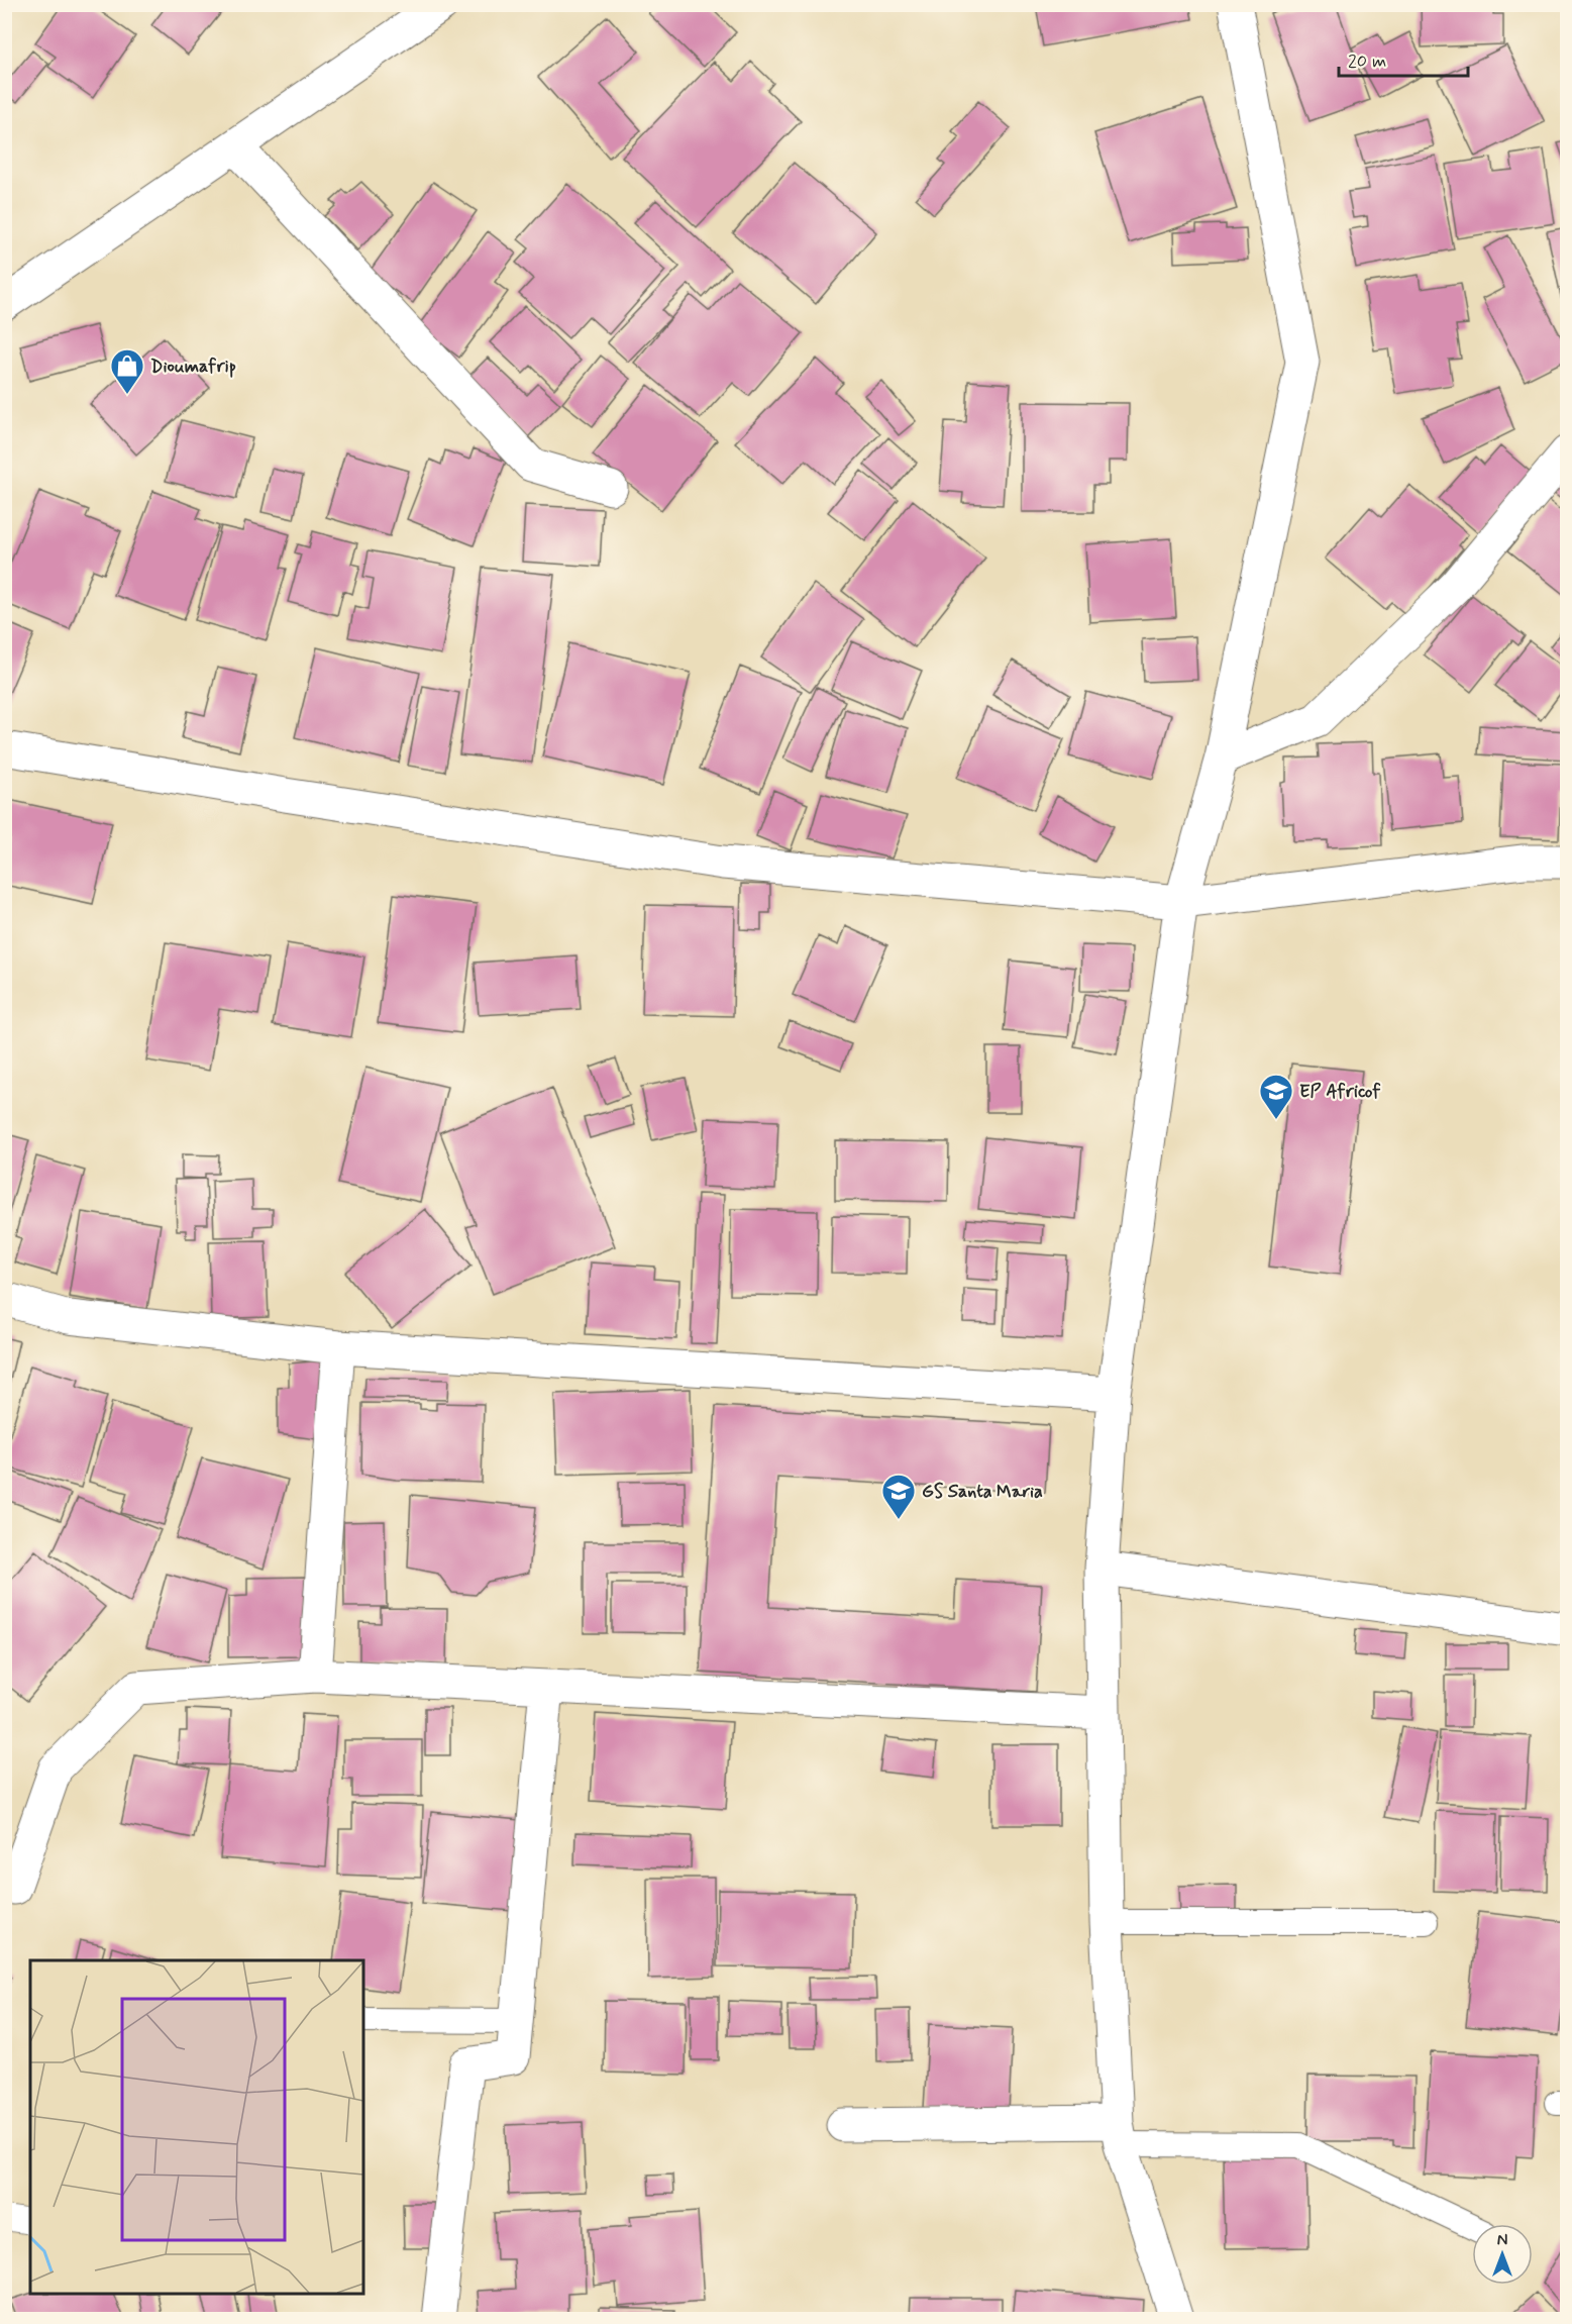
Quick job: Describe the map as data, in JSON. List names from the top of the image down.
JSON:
{
  "places": {
    "shop": ["Dioumafrip"],
    "school or university": ["EP Africof", "GS Santa Maria"]
  },
  "scale_bar": "20 m",
  "north": "top"
}
